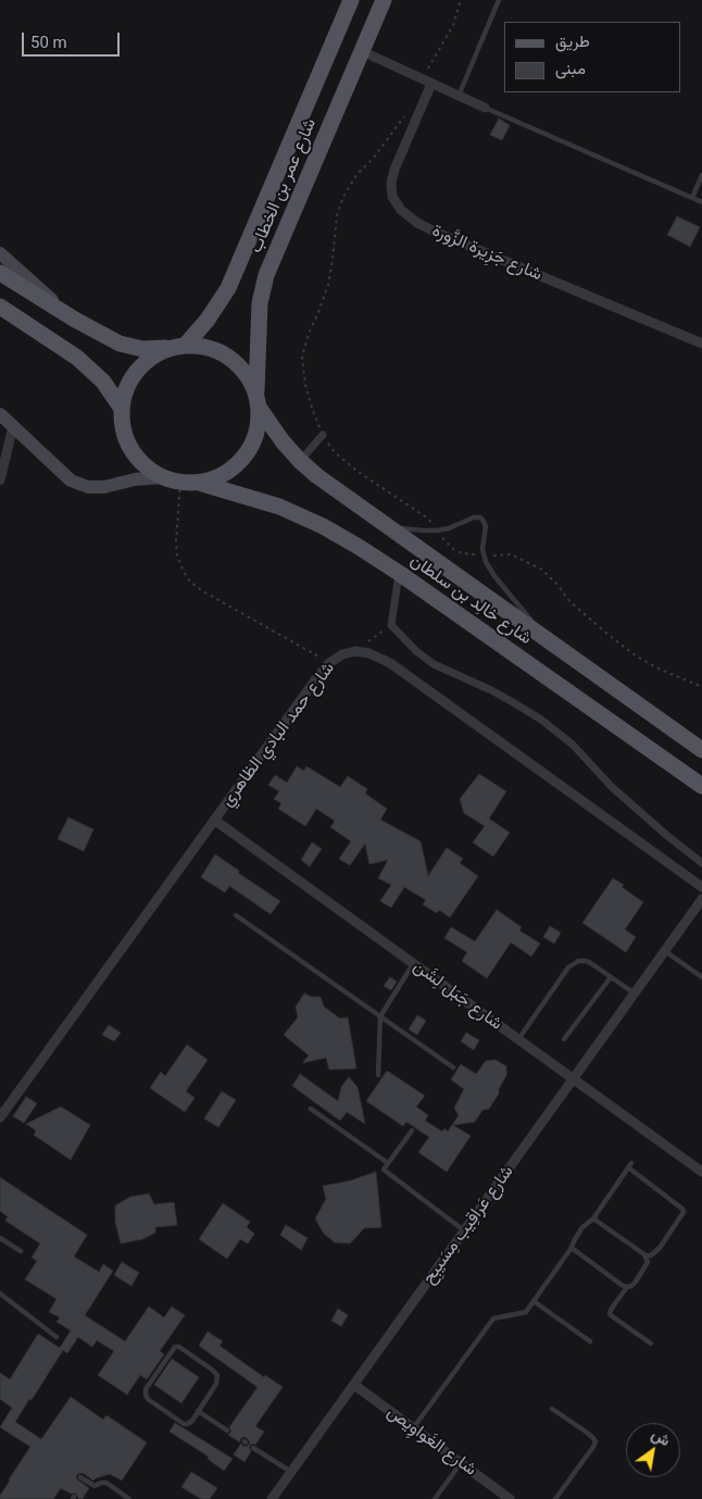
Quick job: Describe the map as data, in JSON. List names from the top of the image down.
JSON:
{
  "streets": {
    "main road": ["شارع عمر بن الخطاب", "شارع خالِد بن سلطان"],
    "street": [
      "شارع جَزِيرة الزَّورة",
      "شارع حمد البادي الظاهري",
      "شارع جَبَل لِشَن",
      "شارع عَراقِيب مِسَيبِح",
      "شارع الغَواوِيص"
    ]
  },
  "crossings": [
    ["شارع عمر بن الخطاب", "شارع خالِد بن سلطان"],
    ["شارع حمد البادي الظاهري", "شارع جَبَل لِشَن"],
    ["شارع جَبَل لِشَن", "شارع عَراقِيب مِسَيبِح"],
    ["شارع عَراقِيب مِسَيبِح", "شارع الغَواوِيص"]
  ],
  "legend": ["طريق", "مبنى"],
  "scale_bar": "50 m",
  "north": "top right"
}
